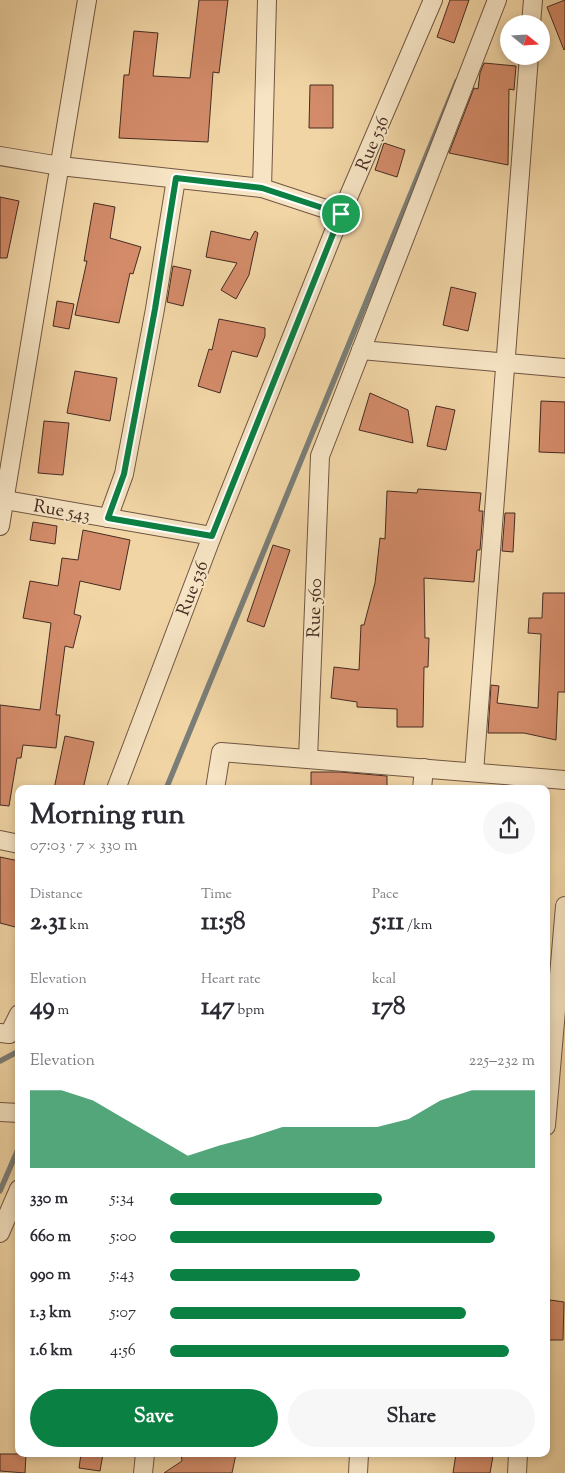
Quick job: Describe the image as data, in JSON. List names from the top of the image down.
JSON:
{
  "streets": {
    "street": ["Rue 536", "Rue 543", "Rue 560"]
  },
  "crossings": [
    ["Rue 536", "Rue 543"]
  ],
  "north": "right",
  "page": {
    "heading": ["Morning run", "07:03 · 7 × 330 m"],
    "stats": [
      ["Distance", "2.31 km"],
      ["Time", "11:58"],
      ["Pace", "5:11 /km"],
      ["Elevation", "49 m"],
      ["Heart rate", "147 bpm"],
      ["kcal", "178"]
    ],
    "chart": ["Elevation", "225–232 m"],
    "list": [
      {
        "name": "330 m",
        "note": "5:34"
      },
      {
        "name": "660 m",
        "note": "5:00"
      },
      {
        "name": "990 m",
        "note": "5:43"
      },
      {
        "name": "1.3 km",
        "note": "5:07"
      },
      {
        "name": "1.6 km",
        "note": "4:56"
      }
    ],
    "buttons": ["Save", "Share"]
  }
}
